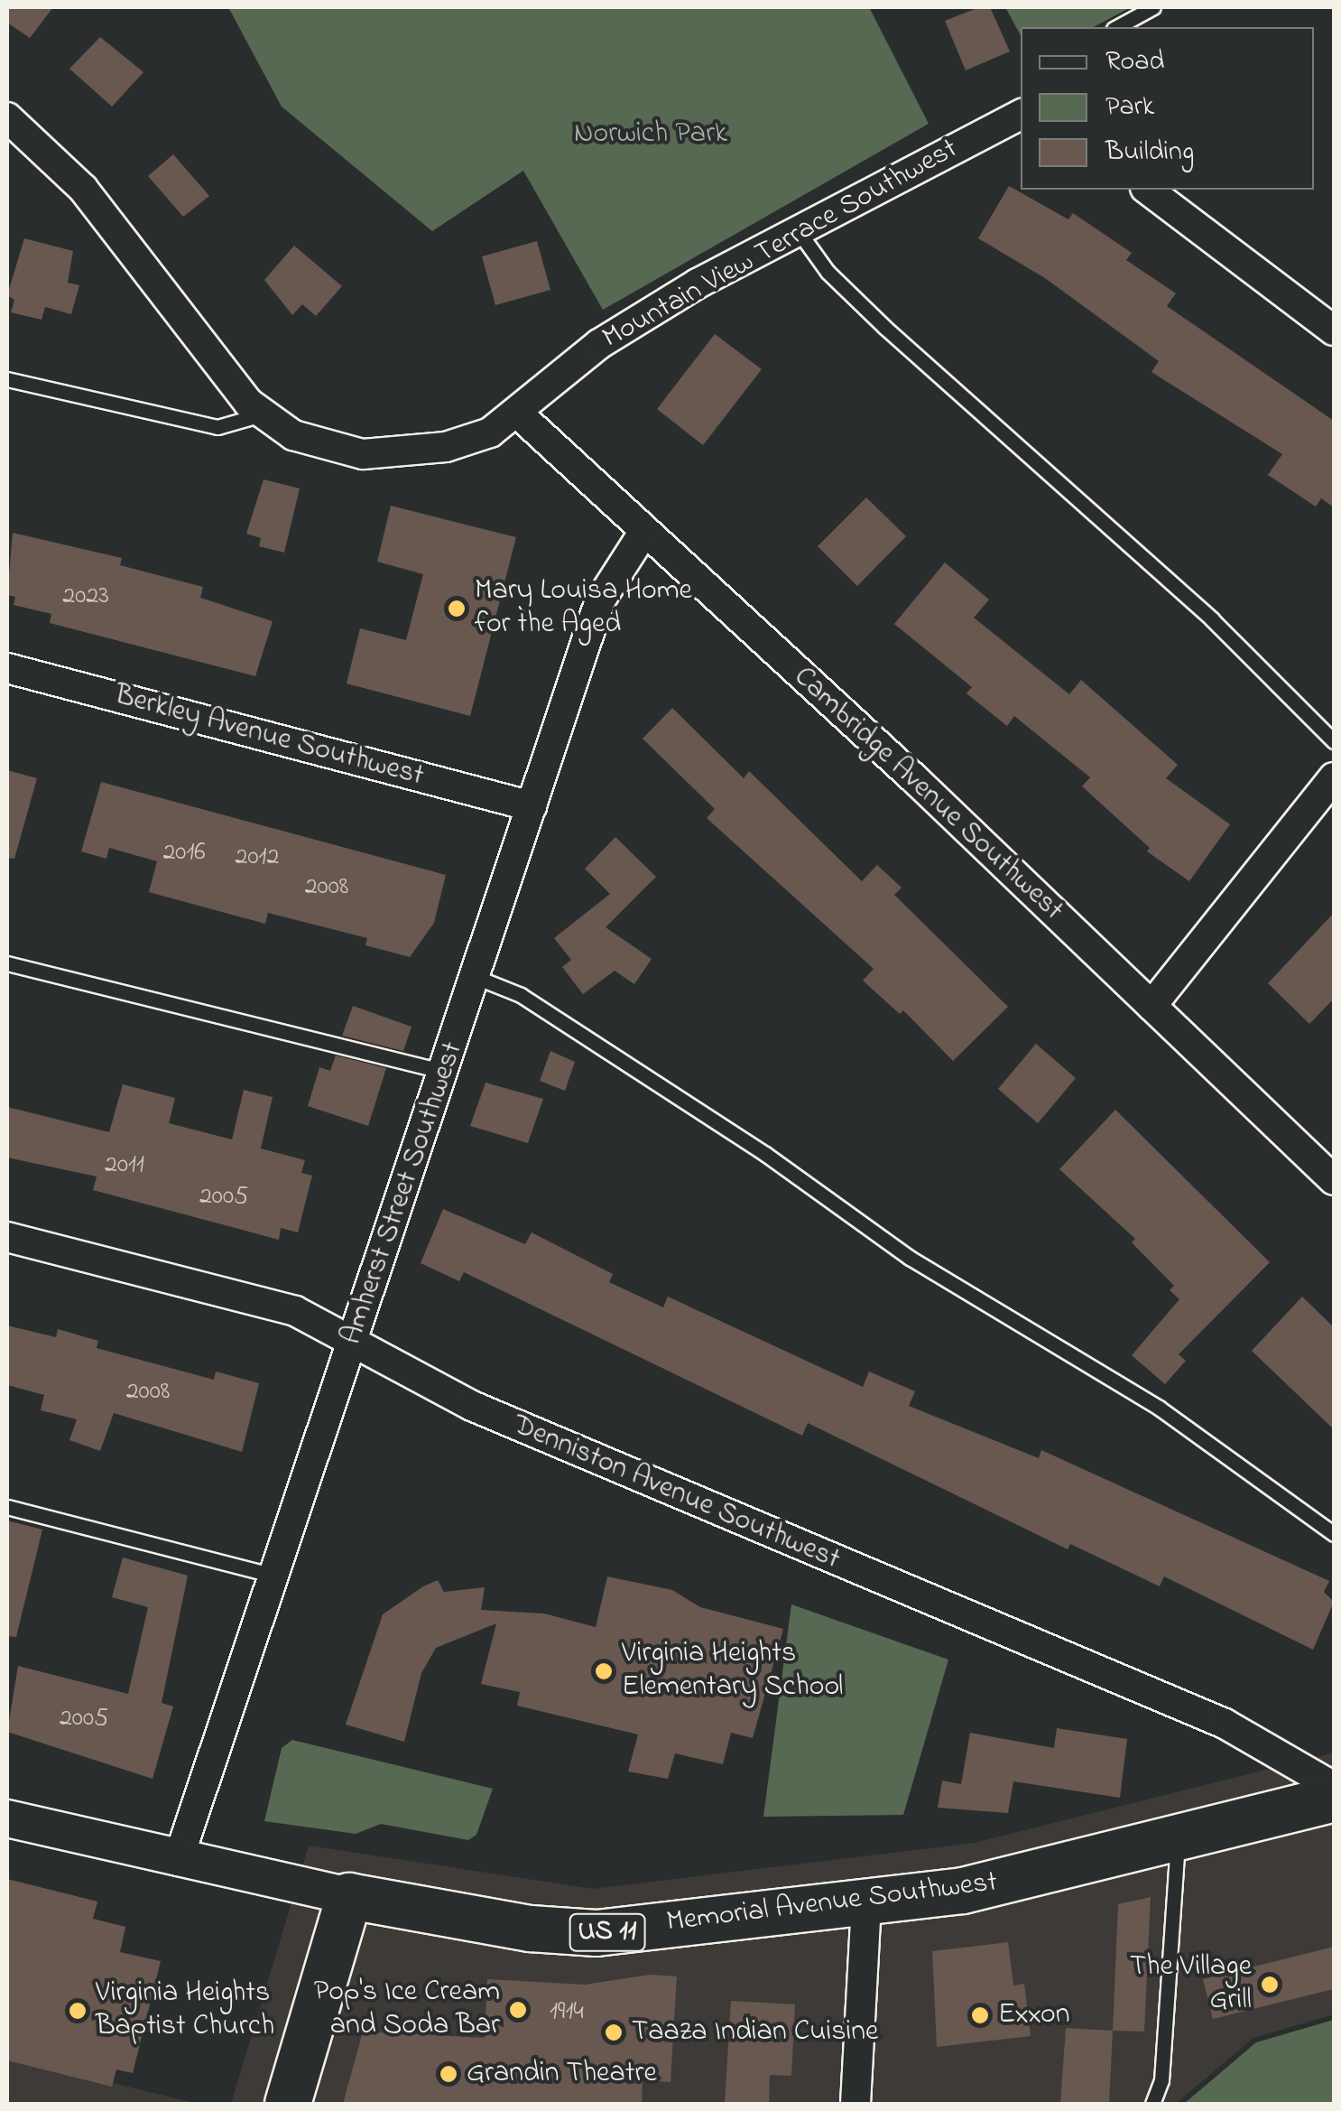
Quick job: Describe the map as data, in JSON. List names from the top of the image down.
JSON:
{
  "streets": {
    "main road": ["Memorial Avenue Southwest", "US 11"],
    "street": [
      "Mountain View Terrace Southwest",
      "Berkley Avenue Southwest",
      "Cambridge Avenue Southwest",
      "Amherst Street Southwest",
      "Denniston Avenue Southwest"
    ]
  },
  "crossings": [
    ["Mountain View Terrace Southwest", "Cambridge Avenue Southwest"],
    ["Berkley Avenue Southwest", "Amherst Street Southwest"],
    ["Cambridge Avenue Southwest", "Amherst Street Southwest"],
    ["Amherst Street Southwest", "Denniston Avenue Southwest"],
    ["Amherst Street Southwest", "Memorial Avenue Southwest"]
  ],
  "parks": ["Norwich Park"],
  "places": [
    "Mary Louisa Home for the Aged",
    "Virginia Heights Elementary School",
    "The Village Grill",
    "Pop's Ice Cream and Soda Bar",
    "Virginia Heights Baptist Church",
    "Exxon",
    "Taaza Indian Cuisine",
    "Grandin Theatre"
  ],
  "house_numbers": [
    "2023",
    "2016",
    "2012",
    "2008",
    "2011",
    "2005",
    "2008",
    "2005",
    "1914"
  ],
  "legend": ["Road", "Park", "Building"]
}
